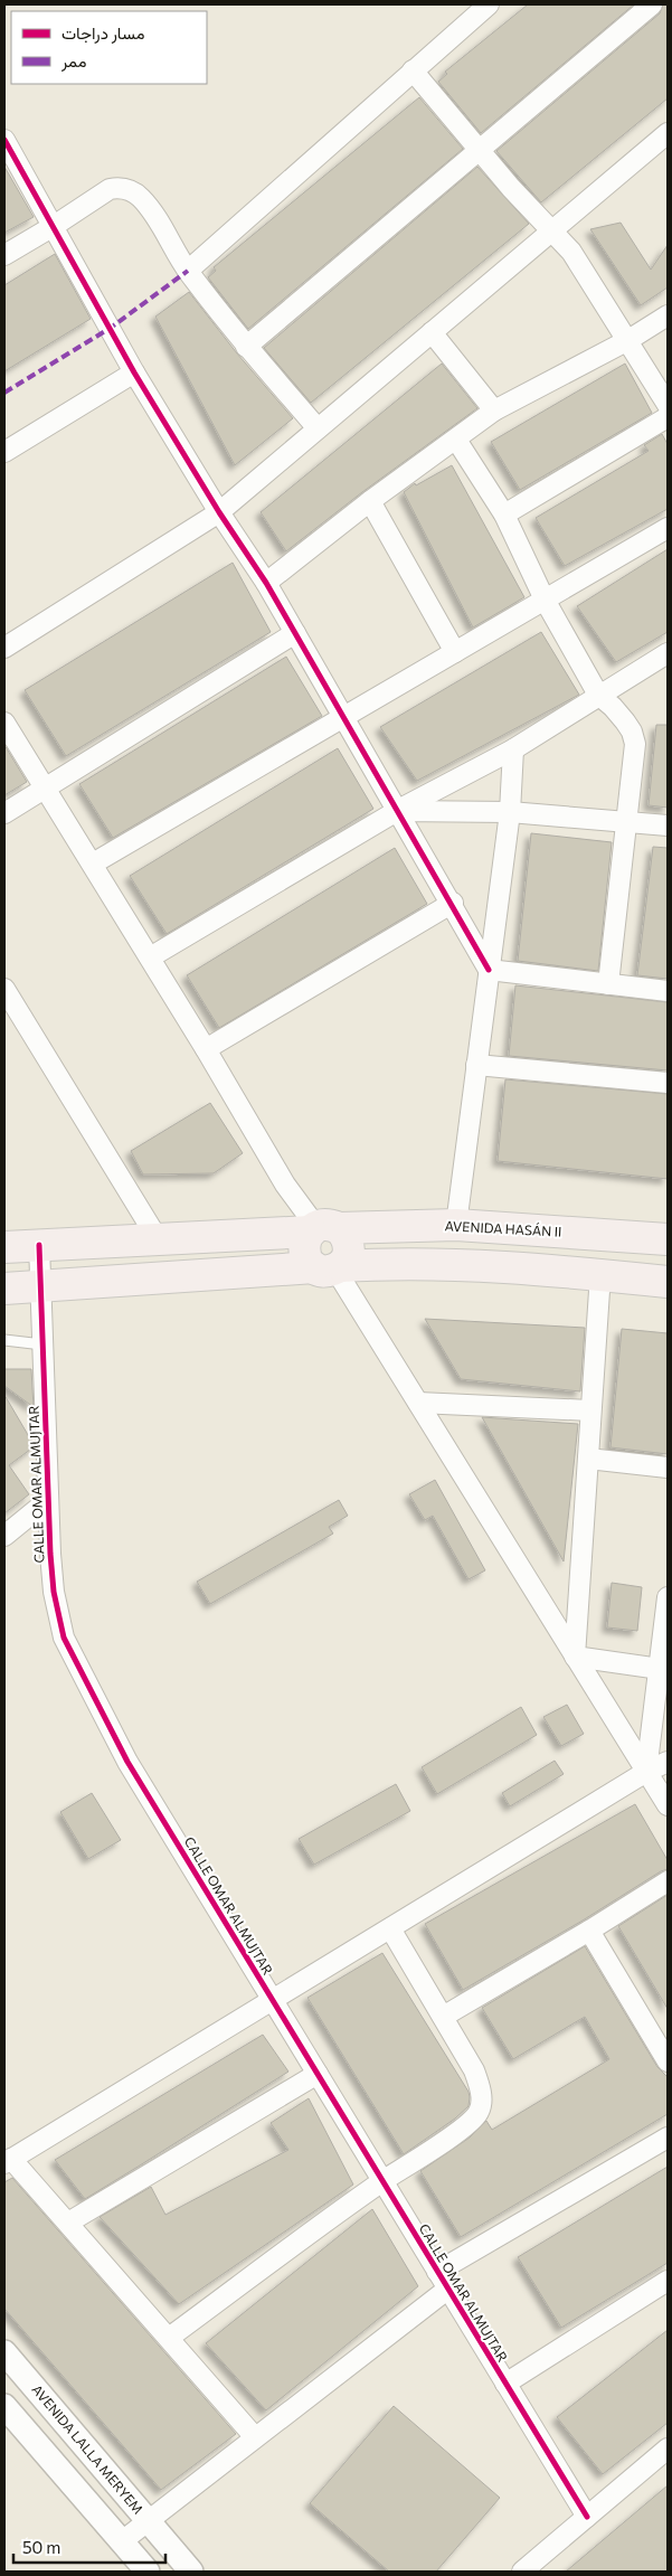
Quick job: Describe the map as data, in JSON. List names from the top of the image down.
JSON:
{
  "streets": {
    "main road": ["AVENIDA HASÁN II"],
    "street": ["CALLE OMAR ALMUJTAR", "AVENIDA LALLA MERYEM"]
  },
  "crossings": [
    ["AVENIDA HASÁN II", "CALLE OMAR ALMUJTAR"]
  ],
  "legend": ["مسار دراجات", "ممر"],
  "scale_bar": "50 m"
}
